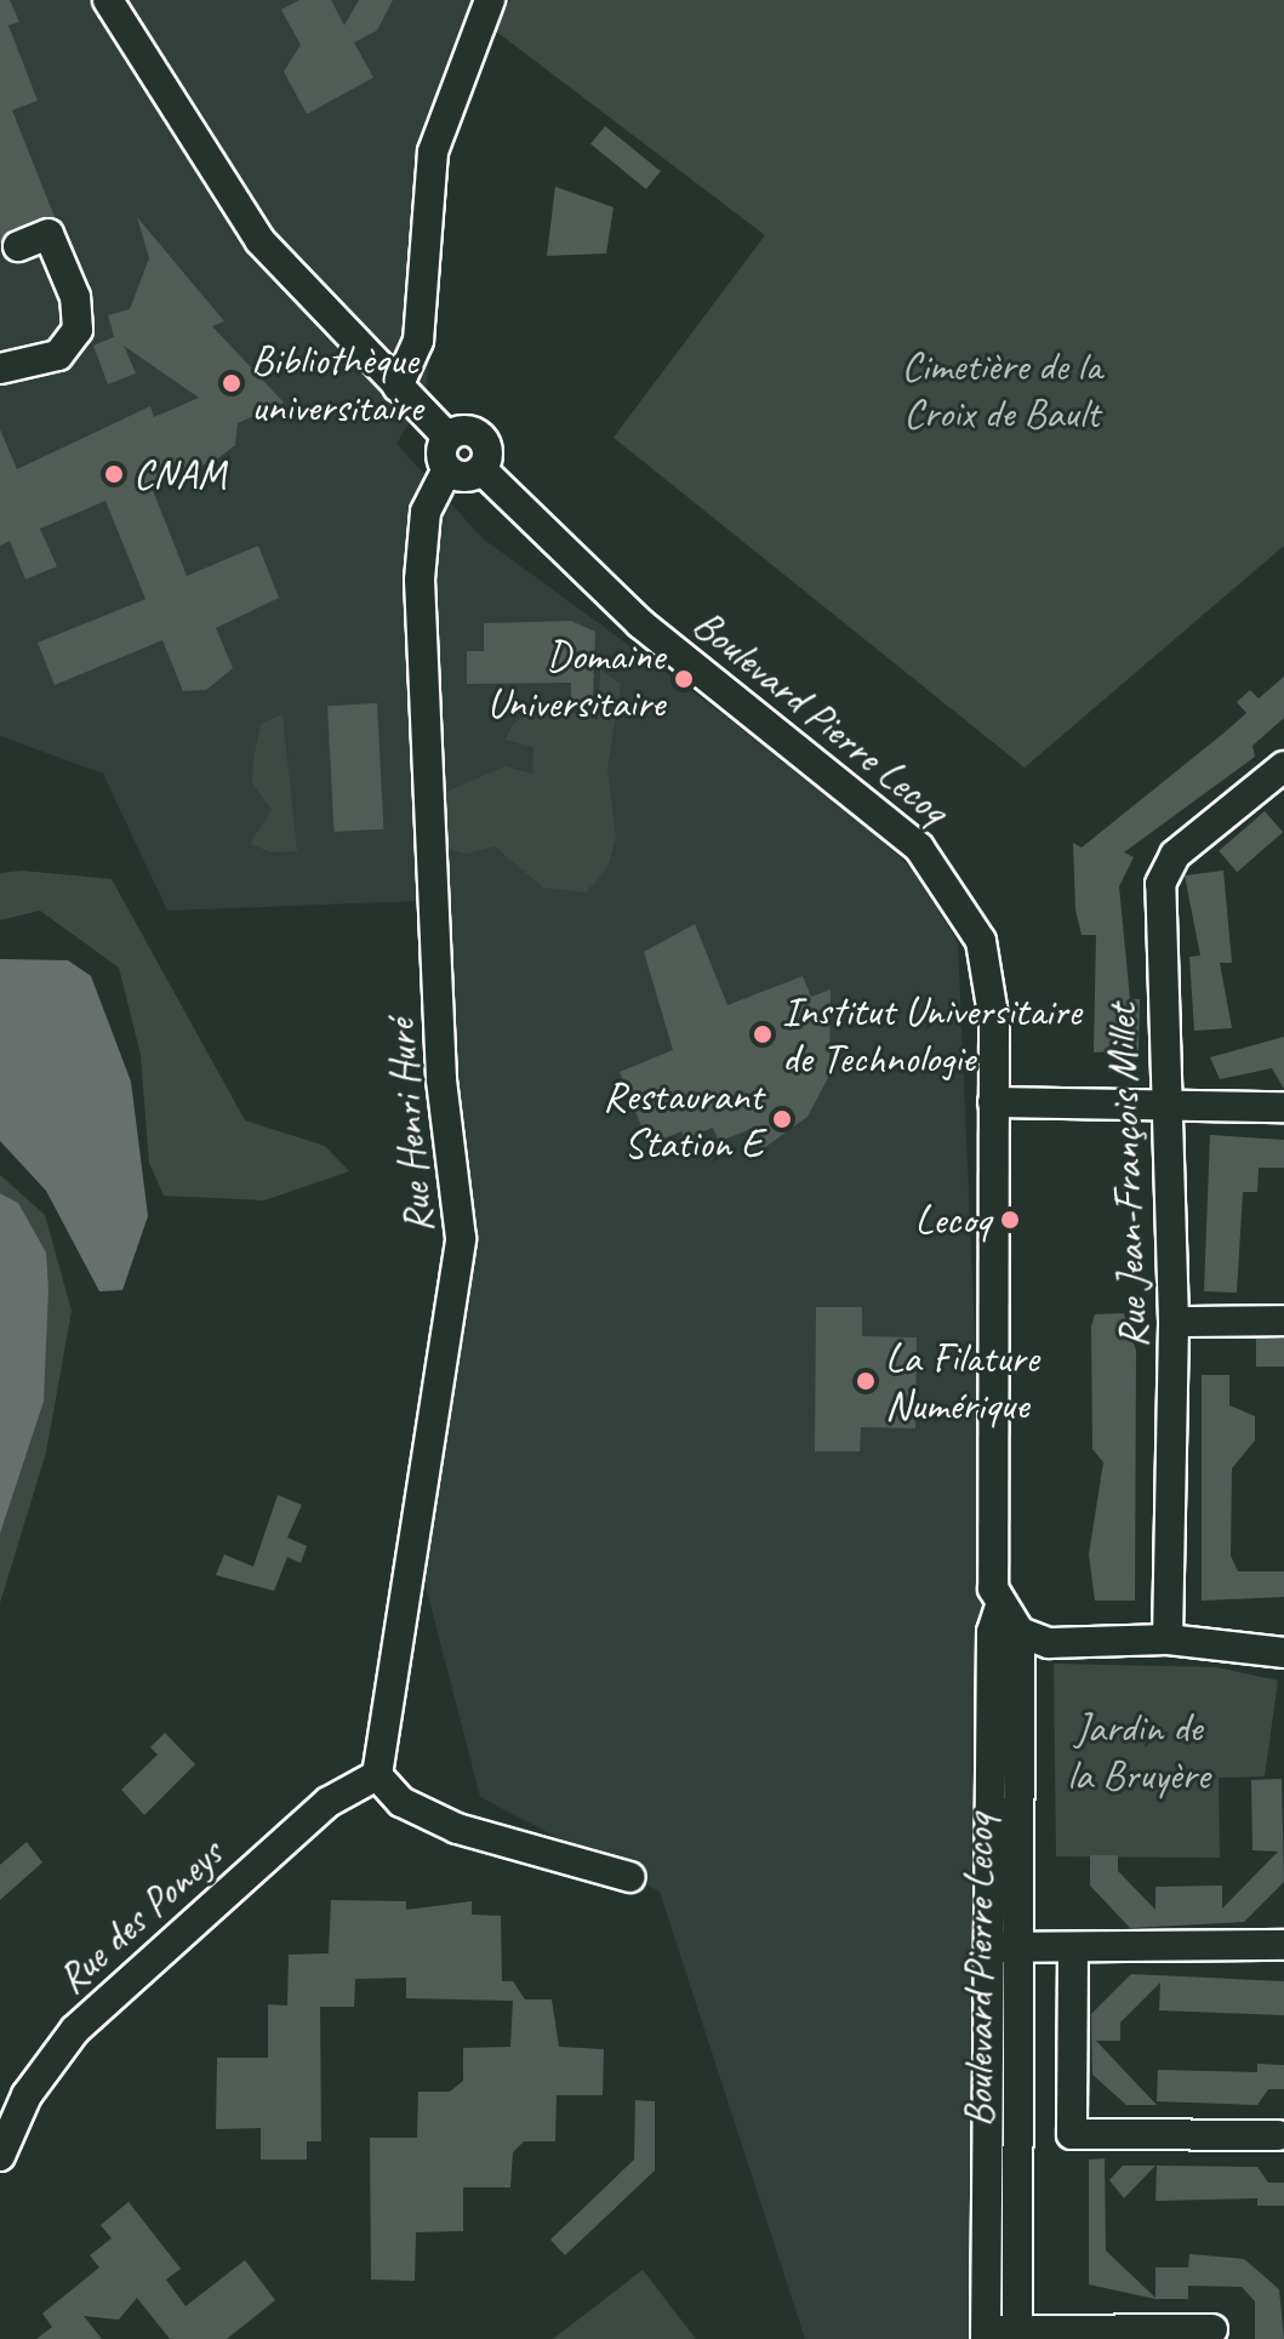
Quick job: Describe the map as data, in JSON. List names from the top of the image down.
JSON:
{
  "streets": {
    "street": [
      "Boulevard Pierre Lecoq",
      "Rue Henri Huré",
      "Rue Jean-François Millet",
      "Rue des Poneys"
    ]
  },
  "crossings": [
    ["Boulevard Pierre Lecoq", "Rue Henri Huré"],
    ["Rue Henri Huré", "Rue des Poneys"]
  ],
  "parks": ["Cimetière de la Croix de Bault", "Jardin de la Bruyère"],
  "places": [
    "Bibliothèque universitaire",
    "CNAM",
    "Domaine Universitaire",
    "Institut Universitaire de Technologie",
    "Restaurant Station E",
    "Lecoq",
    "La Filature Numérique"
  ]
}
